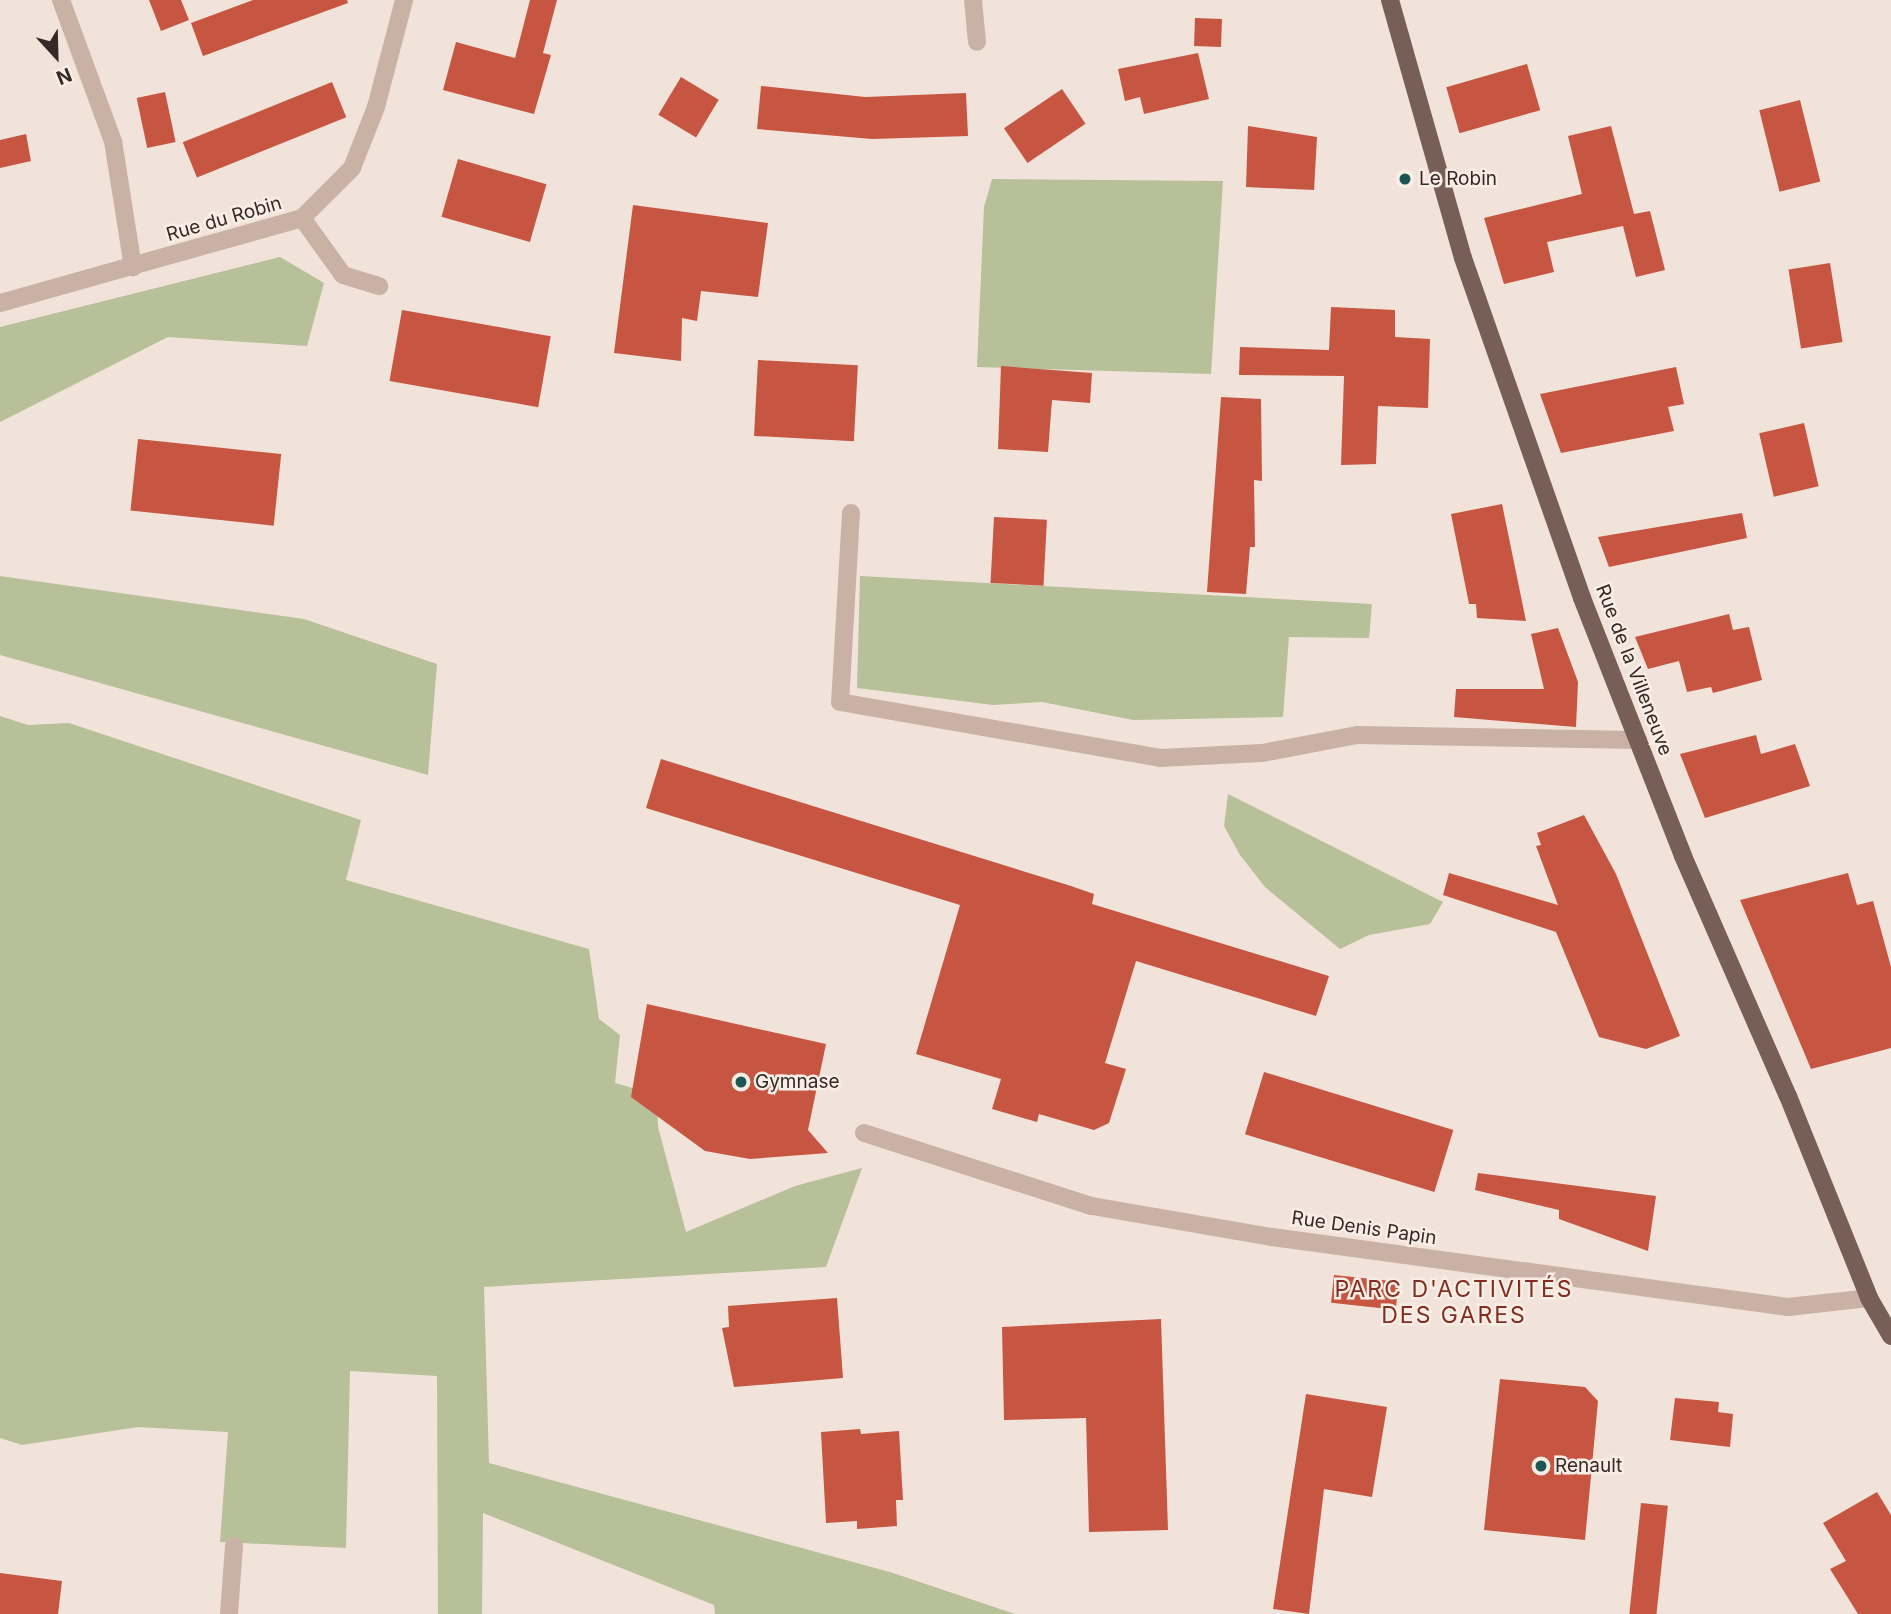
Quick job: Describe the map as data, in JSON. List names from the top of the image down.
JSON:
{
  "streets": {
    "main road": ["Rue de la Villeneuve"],
    "street": ["Rue du Robin", "Rue Denis Papin"]
  },
  "crossings": [
    ["Rue de la Villeneuve", "Rue Denis Papin"]
  ],
  "districts": ["PARC D'ACTIVITÉS DES GARES"],
  "places": ["Le Robin", "Gymnase", "Renault"],
  "north": "bottom"
}
